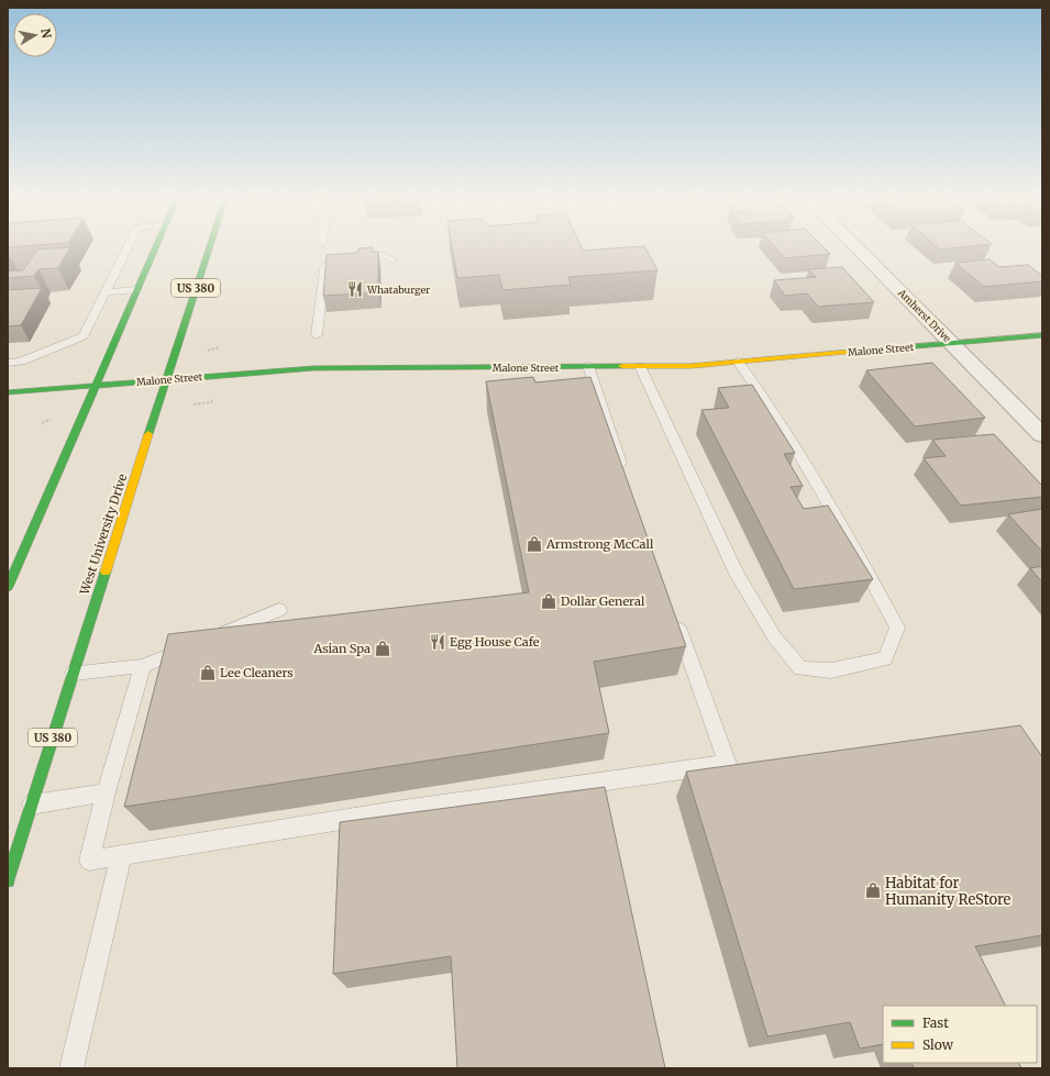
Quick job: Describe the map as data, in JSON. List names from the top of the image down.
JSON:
{
  "streets": {
    "main road": ["US 380", "Malone Street", "West University Drive"],
    "street": ["Amherst Drive"]
  },
  "crossings": [
    ["Amherst Drive", "Malone Street"],
    ["Malone Street", "West University Drive"]
  ],
  "places": {
    "restaurant": ["Whataburger", "Egg House Cafe"],
    "shop": [
      "Armstrong McCall",
      "Dollar General",
      "Asian Spa",
      "Lee Cleaners",
      "Habitat for Humanity ReStore"
    ]
  },
  "legend": ["Fast", "Slow"],
  "north": "right"
}
